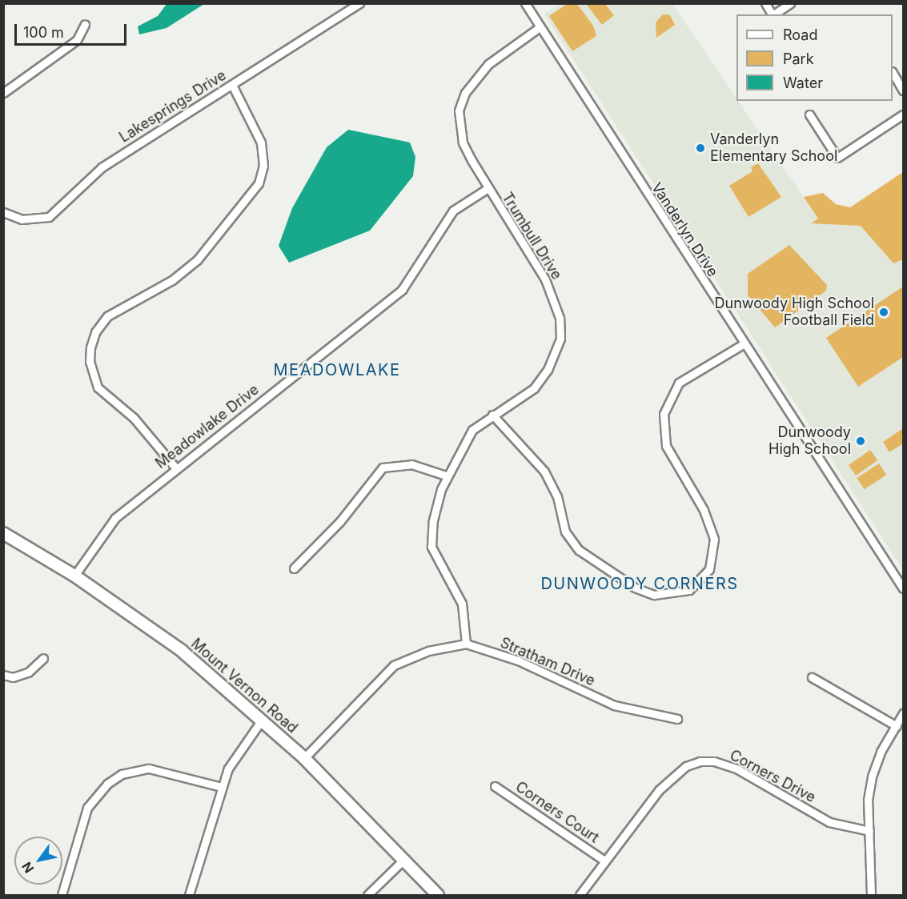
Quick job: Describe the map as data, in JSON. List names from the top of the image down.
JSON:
{
  "streets": {
    "main road": ["Mount Vernon Road"],
    "street": [
      "Lakesprings Drive",
      "Vanderlyn Drive",
      "Trumbull Drive",
      "Meadowlake Drive",
      "Stratham Drive",
      "Corners Drive",
      "Corners Court"
    ]
  },
  "crossings": [
    ["Vanderlyn Drive", "Trumbull Drive"],
    ["Trumbull Drive", "Meadowlake Drive"],
    ["Trumbull Drive", "Stratham Drive"],
    ["Meadowlake Drive", "Mount Vernon Road"],
    ["Stratham Drive", "Mount Vernon Road"],
    ["Corners Drive", "Corners Court"]
  ],
  "districts": ["MEADOWLAKE", "DUNWOODY CORNERS"],
  "places": ["Vanderlyn Elementary School", "Dunwoody High School Football Field", "Dunwoody High School"],
  "legend": ["Road", "Park", "Water"],
  "scale_bar": "100 m",
  "north": "bottom left"
}
